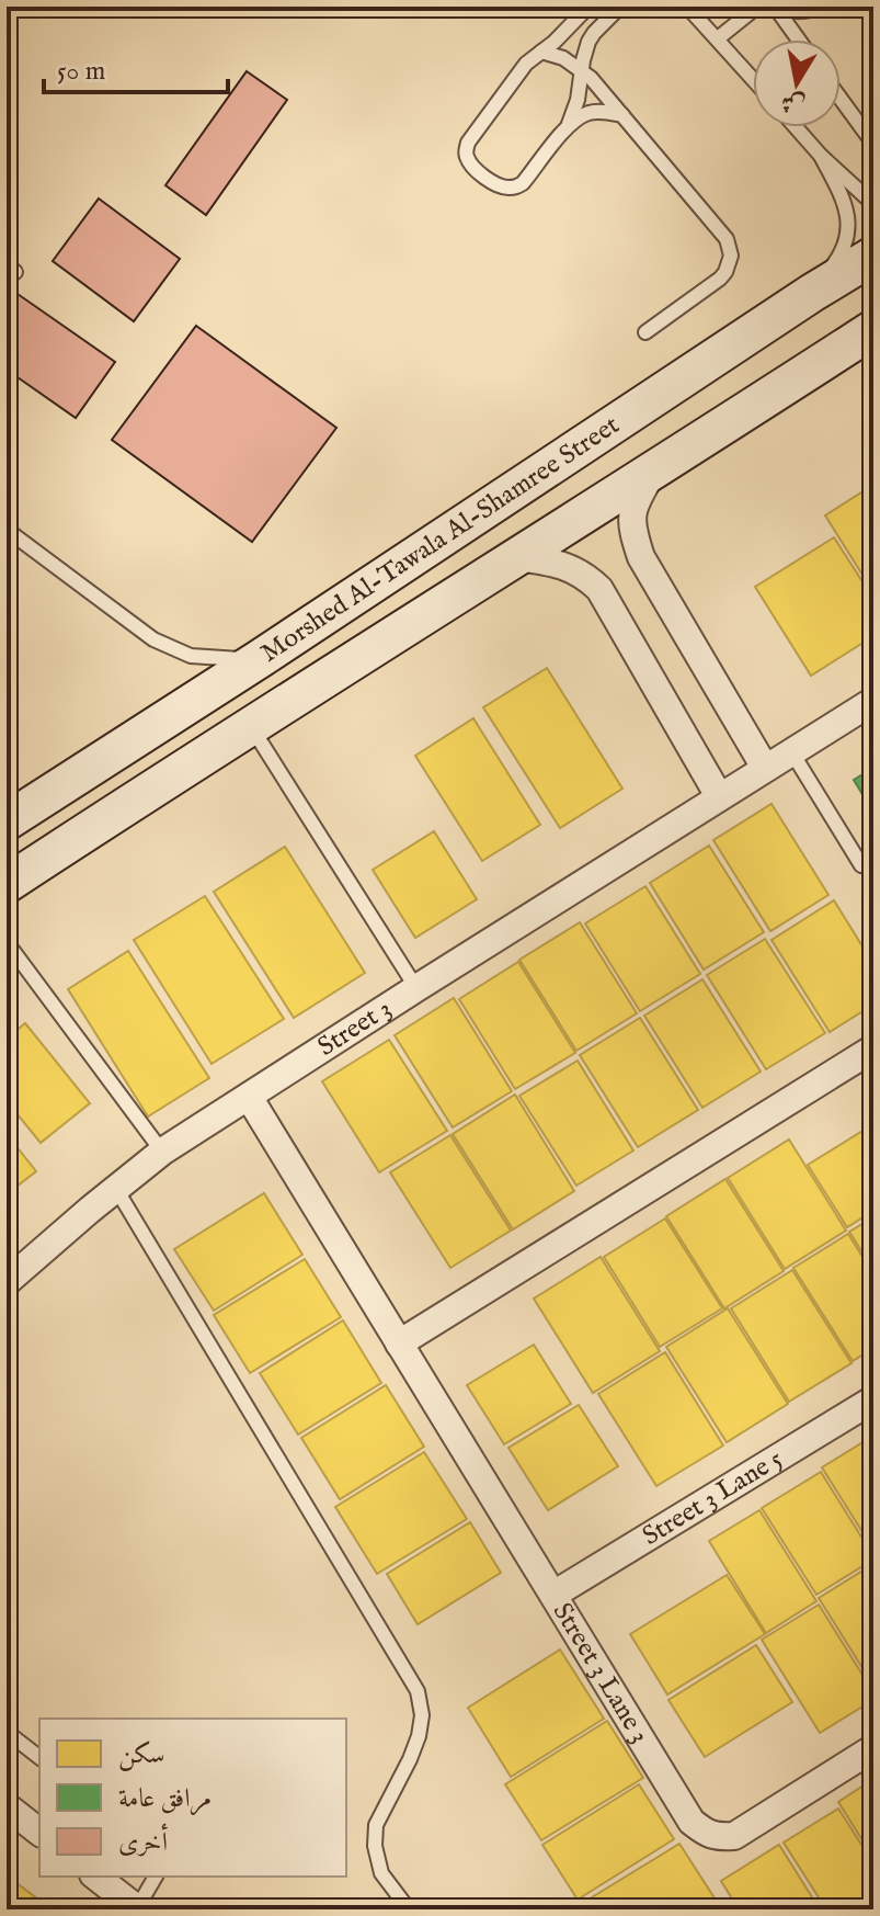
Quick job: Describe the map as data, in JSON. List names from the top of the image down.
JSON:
{
  "streets": {
    "main road": ["Morshed Al-Tawala Al-Shamree Street"],
    "street": ["Street 3", "Street 3 Lane 5", "Street 3 Lane 3"]
  },
  "crossings": [
    ["Street 3", "Street 3 Lane 3"],
    ["Street 3 Lane 5", "Street 3 Lane 3"]
  ],
  "legend": ["سكن", "مرافق عامة", "أخرى"],
  "scale_bar": "50 m",
  "north": "bottom"
}
